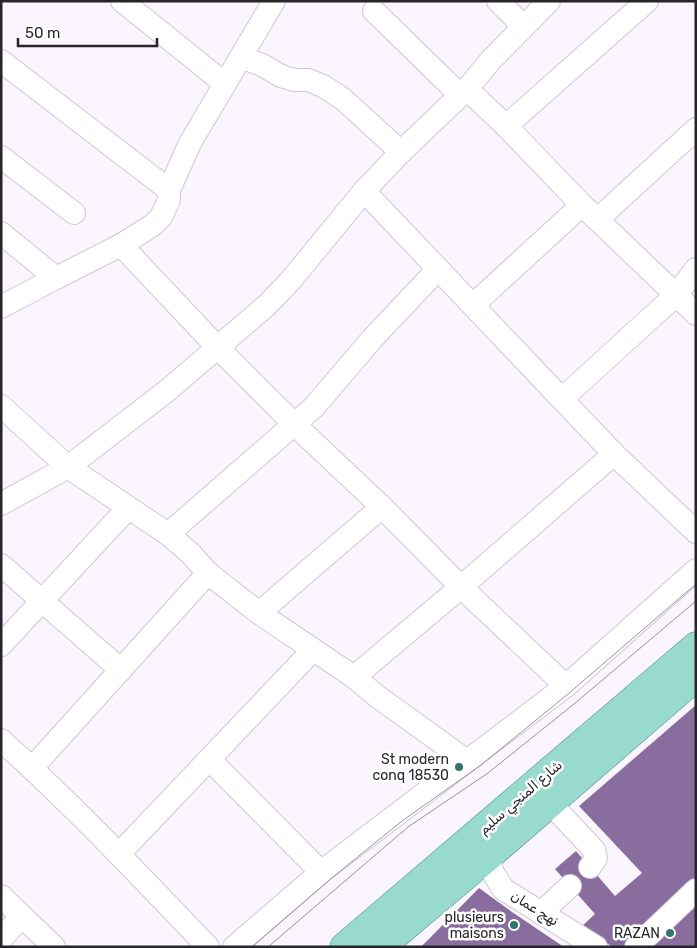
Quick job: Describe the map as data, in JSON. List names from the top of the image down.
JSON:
{
  "streets": {
    "main road": ["شارع المنجي سليم"],
    "street": ["نهج عمان"]
  },
  "crossings": [
    ["شارع المنجي سليم", "نهج عمان"]
  ],
  "places": ["St modern conq 18530", "plusieurs maisons", "RAZAN"],
  "scale_bar": "50 m"
}
